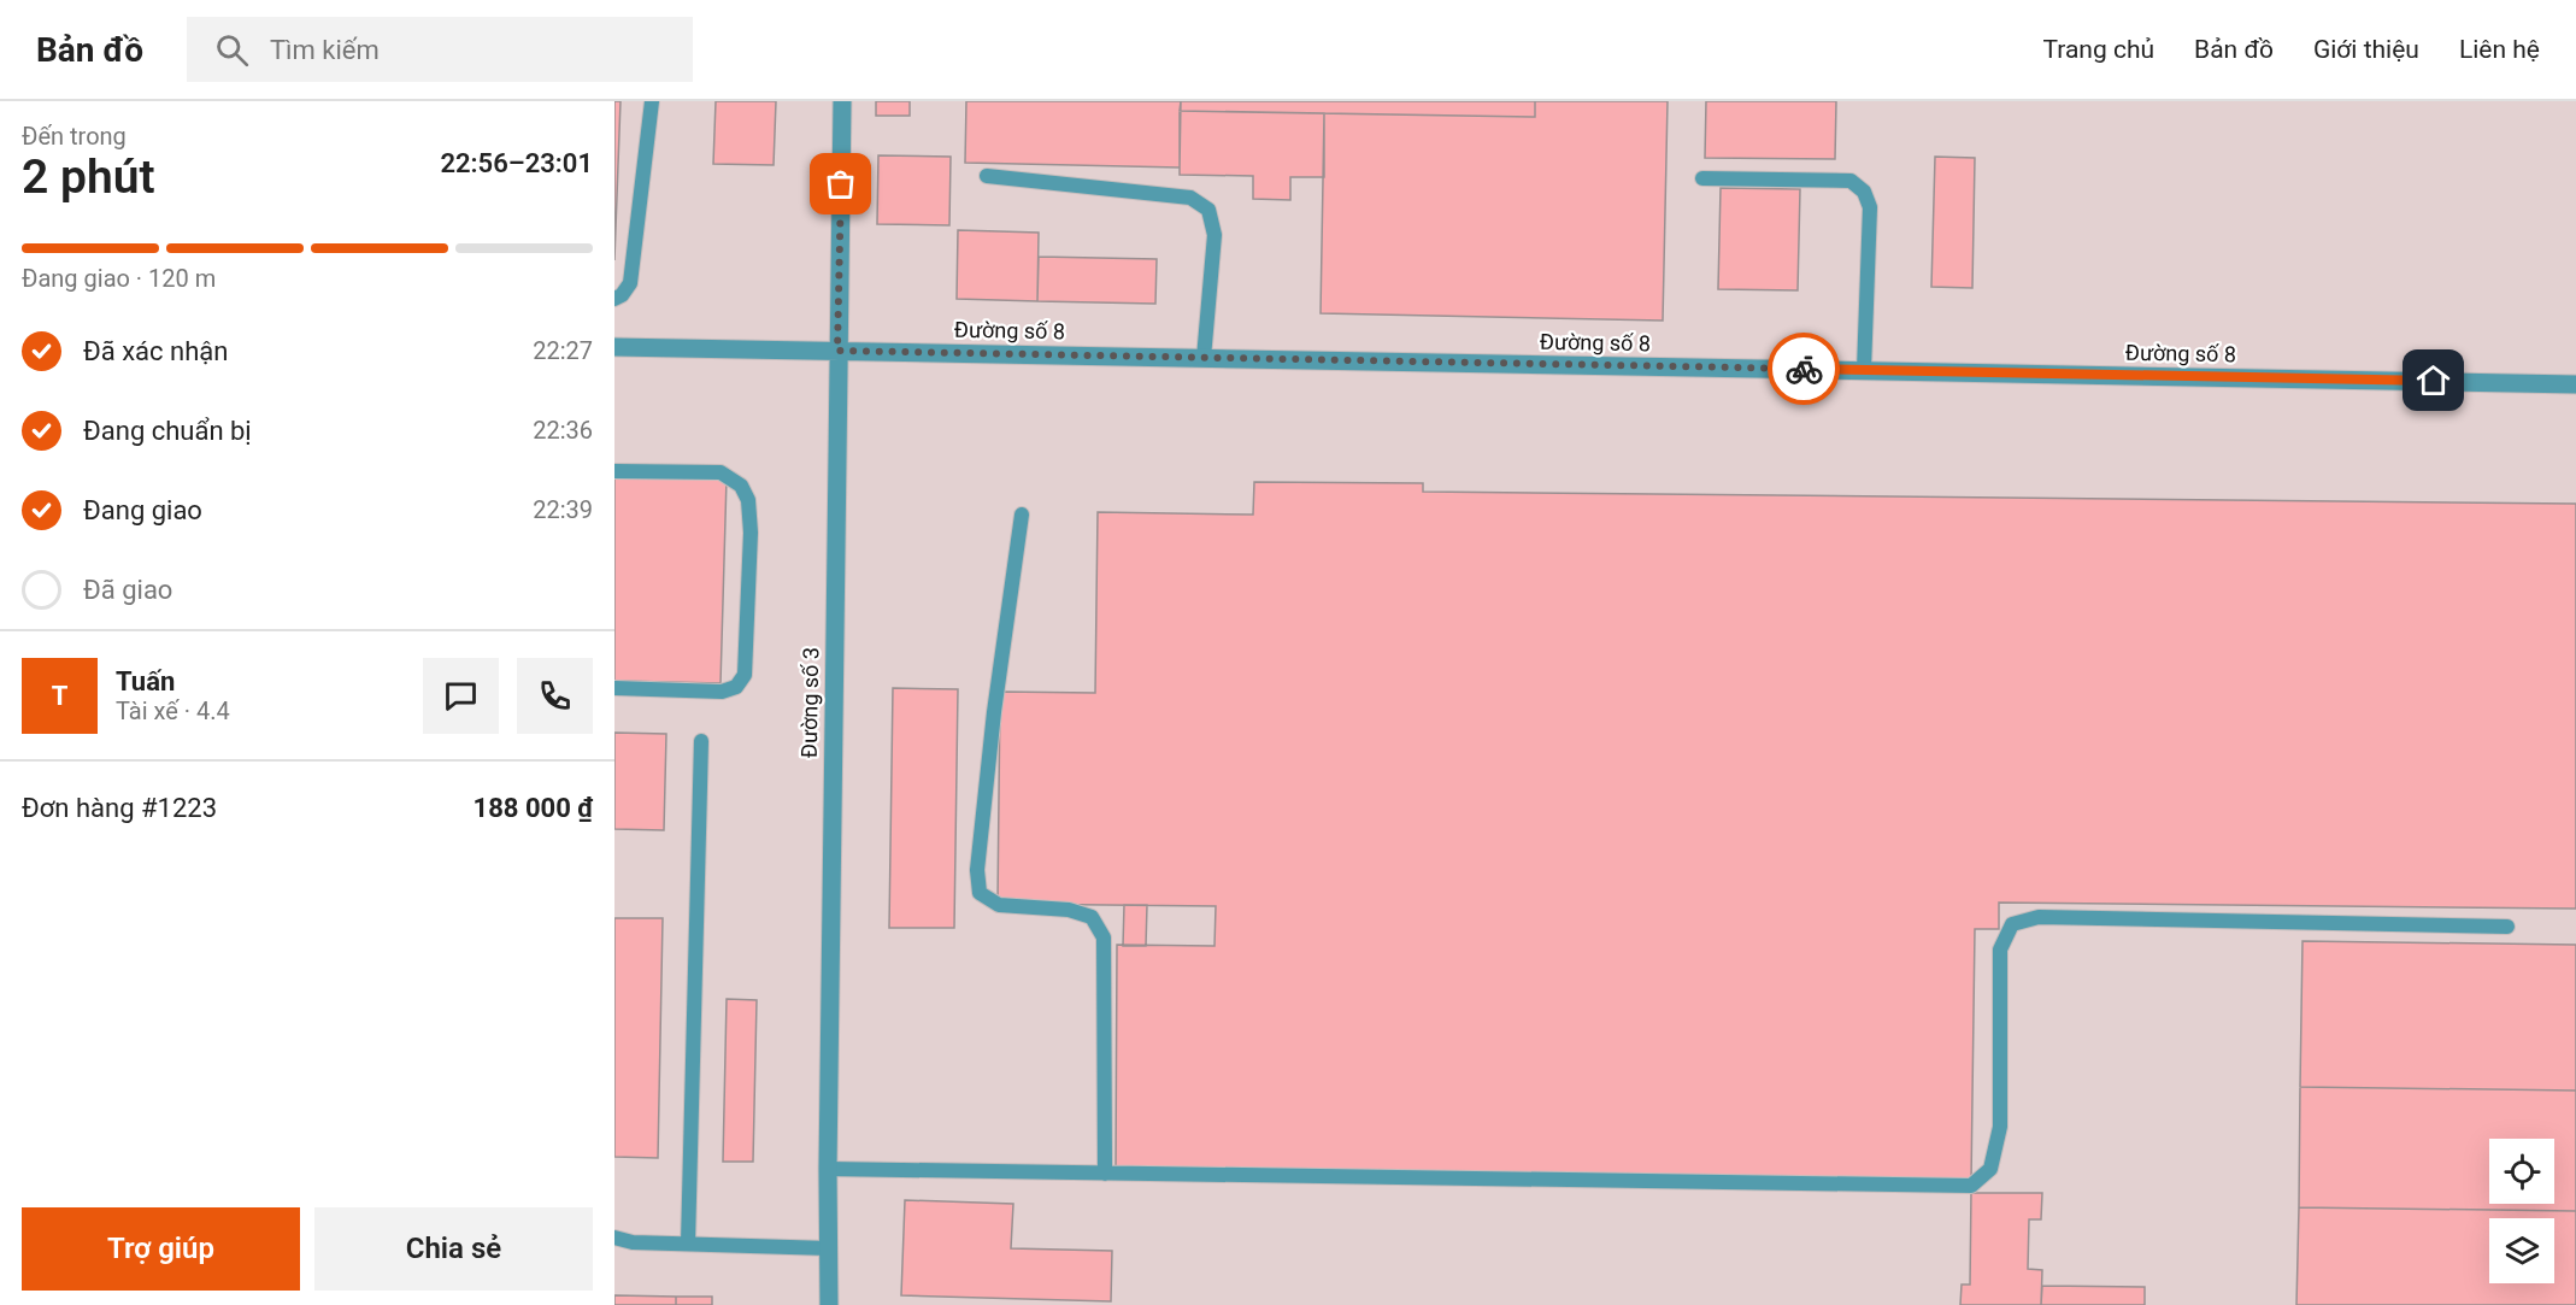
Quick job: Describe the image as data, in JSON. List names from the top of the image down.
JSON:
{
  "streets": {
    "street": ["Đường số 8", "Đường số 3"]
  },
  "crossings": [
    ["Đường số 8", "Đường số 3"]
  ],
  "page": {
    "header": "Bản đồ",
    "search": "Tìm kiếm",
    "nav": [
      "Trang chủ",
      "Bản đồ",
      "Giới thiệu",
      "Liên hệ"
    ],
    "heading": ["2 phút", "Đến trong", "22:56–23:01"],
    "panel": [
      "Tuấn",
      "Tài xế · 4.4",
      "Đơn hàng #1223",
      "188 000 ₫"
    ],
    "bar": "Đang giao · 120 m",
    "list": [
      ["Đã xác nhận", "22:27"],
      ["Đang chuẩn bị", "22:36"],
      ["Đang giao", "22:39"],
      "Đã giao"
    ],
    "round": "T",
    "buttons": ["Trợ giúp", "Chia sẻ"]
  }
}
